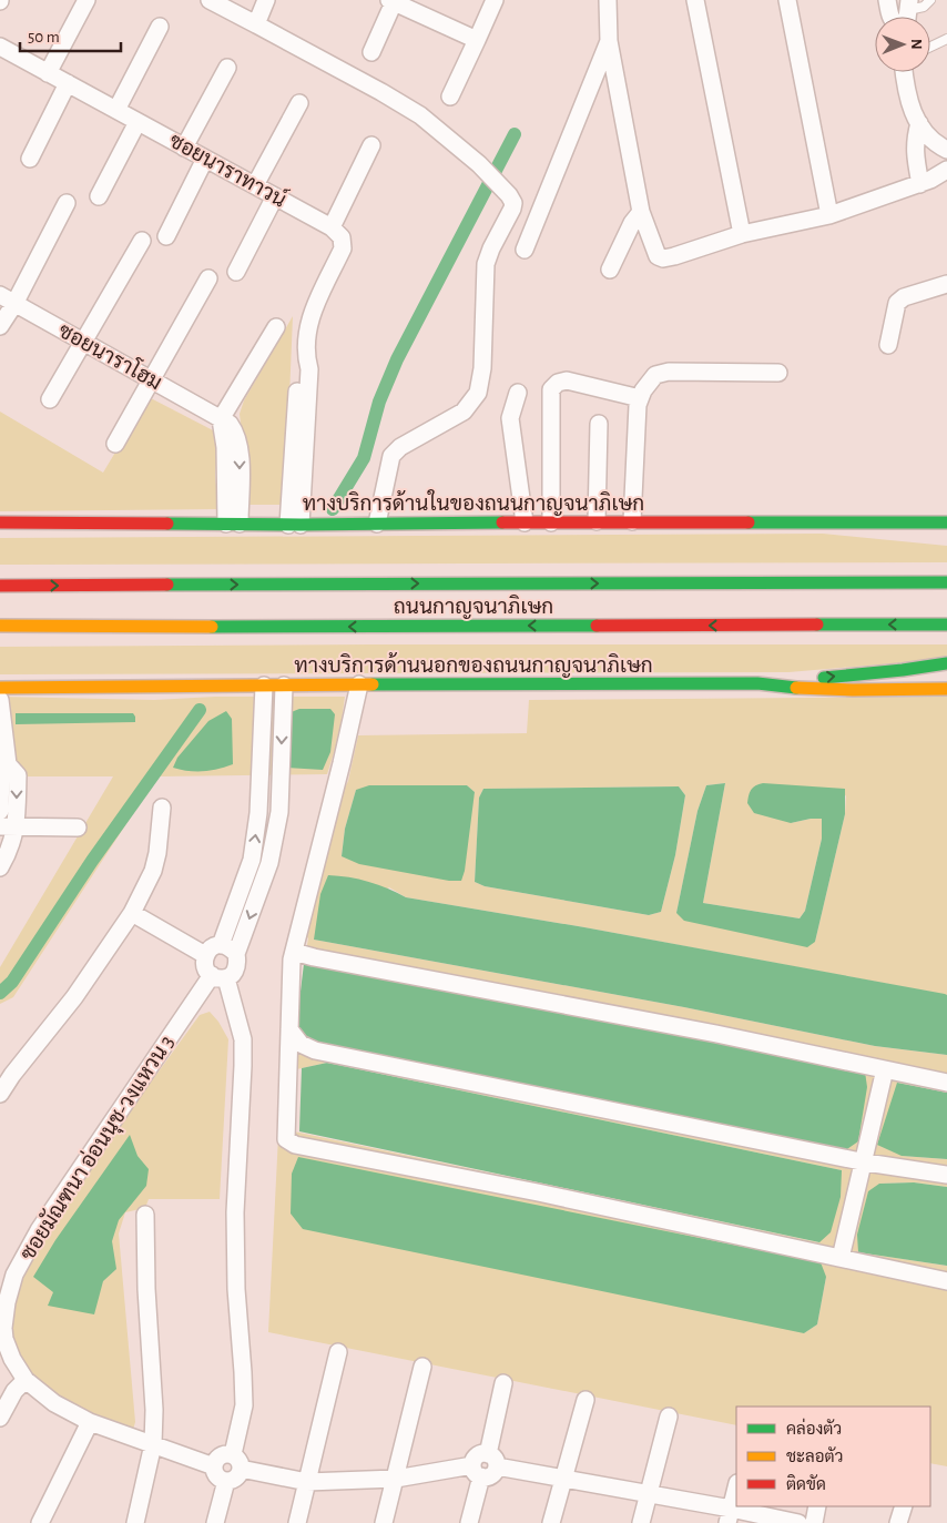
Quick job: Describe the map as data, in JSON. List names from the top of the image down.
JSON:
{
  "streets": {
    "main road": ["ทางบริการด้านในของถนนกาญจนาภิเษก", "ถนนกาญจนาภิเษก", "ทางบริการด้านนอกของถนนกาญจนาภิเษก"],
    "street": ["ซอยนาราทาวน์", "ซอยนาราโฮม", "ซอยมัณฑนา อ่อนนุช-วงแหวน 3"]
  },
  "crossings": [
    ["ทางบริการด้านนอกของถนนกาญจนาภิเษก", "ซอยมัณฑนา อ่อนนุช-วงแหวน 3"]
  ],
  "legend": ["คล่องตัว", "ชะลอตัว", "ติดขัด"],
  "scale_bar": "50 m",
  "north": "right"
}
